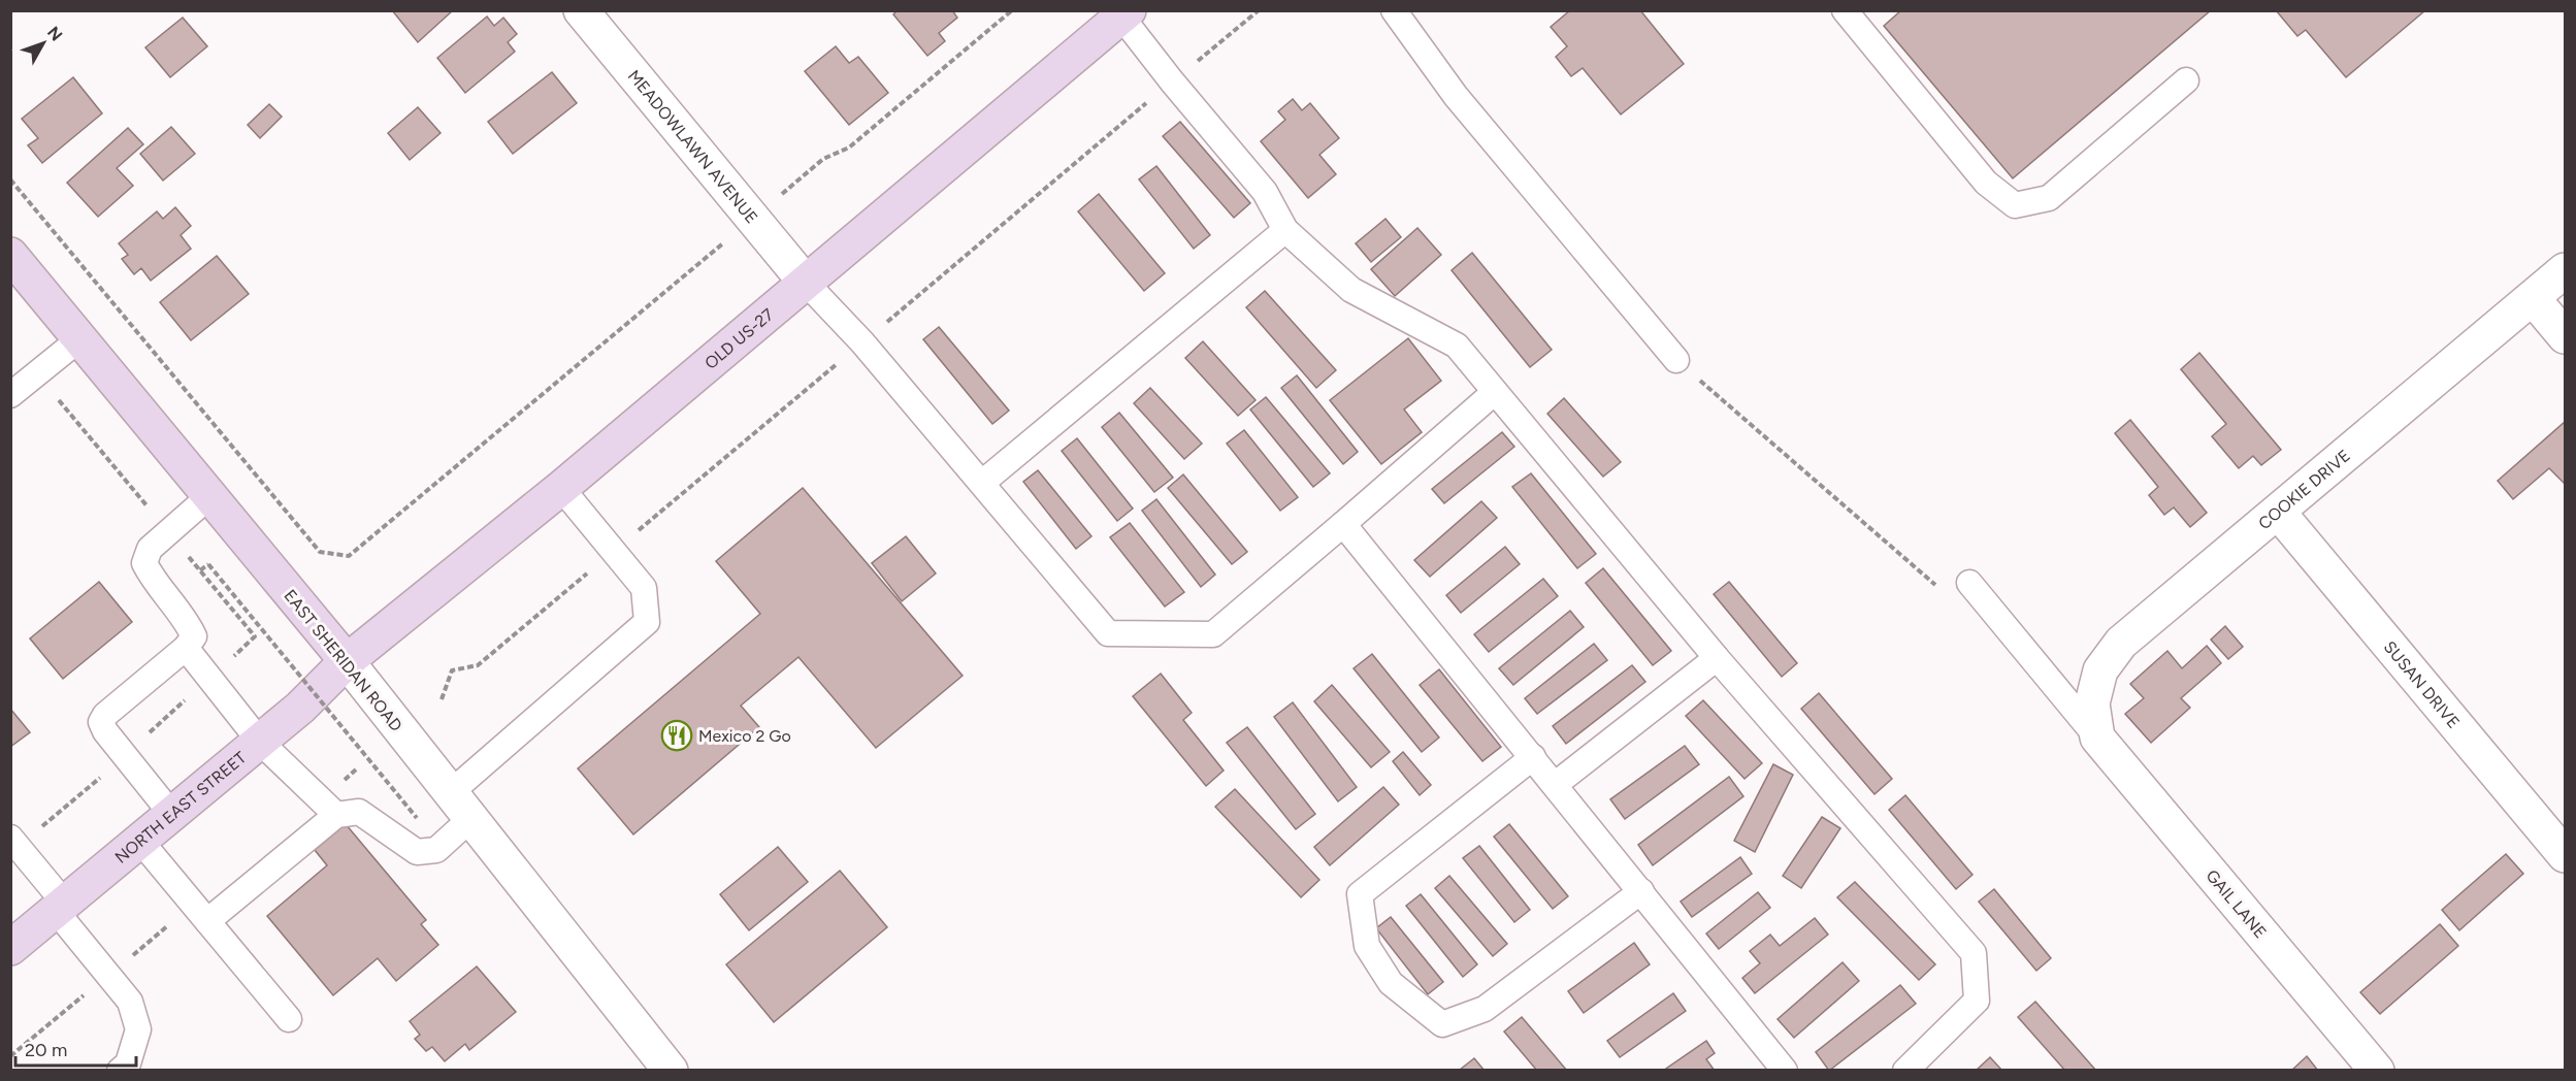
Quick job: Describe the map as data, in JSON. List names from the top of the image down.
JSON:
{
  "streets": {
    "main road": ["OLD US-27", "EAST SHERIDAN ROAD", "NORTH EAST STREET"],
    "street": [
      "MEADOWLAWN AVENUE",
      "COOKIE DRIVE",
      "SUSAN DRIVE",
      "GAIL LANE"
    ]
  },
  "crossings": [
    ["MEADOWLAWN AVENUE", "OLD US-27"],
    ["OLD US-27", "EAST SHERIDAN ROAD"],
    ["OLD US-27", "NORTH EAST STREET"],
    ["COOKIE DRIVE", "SUSAN DRIVE"],
    ["COOKIE DRIVE", "GAIL LANE"],
    ["EAST SHERIDAN ROAD", "NORTH EAST STREET"]
  ],
  "places": {
    "restaurant": ["Mexico 2 Go"]
  },
  "scale_bar": "20 m",
  "north": "top right"
}
